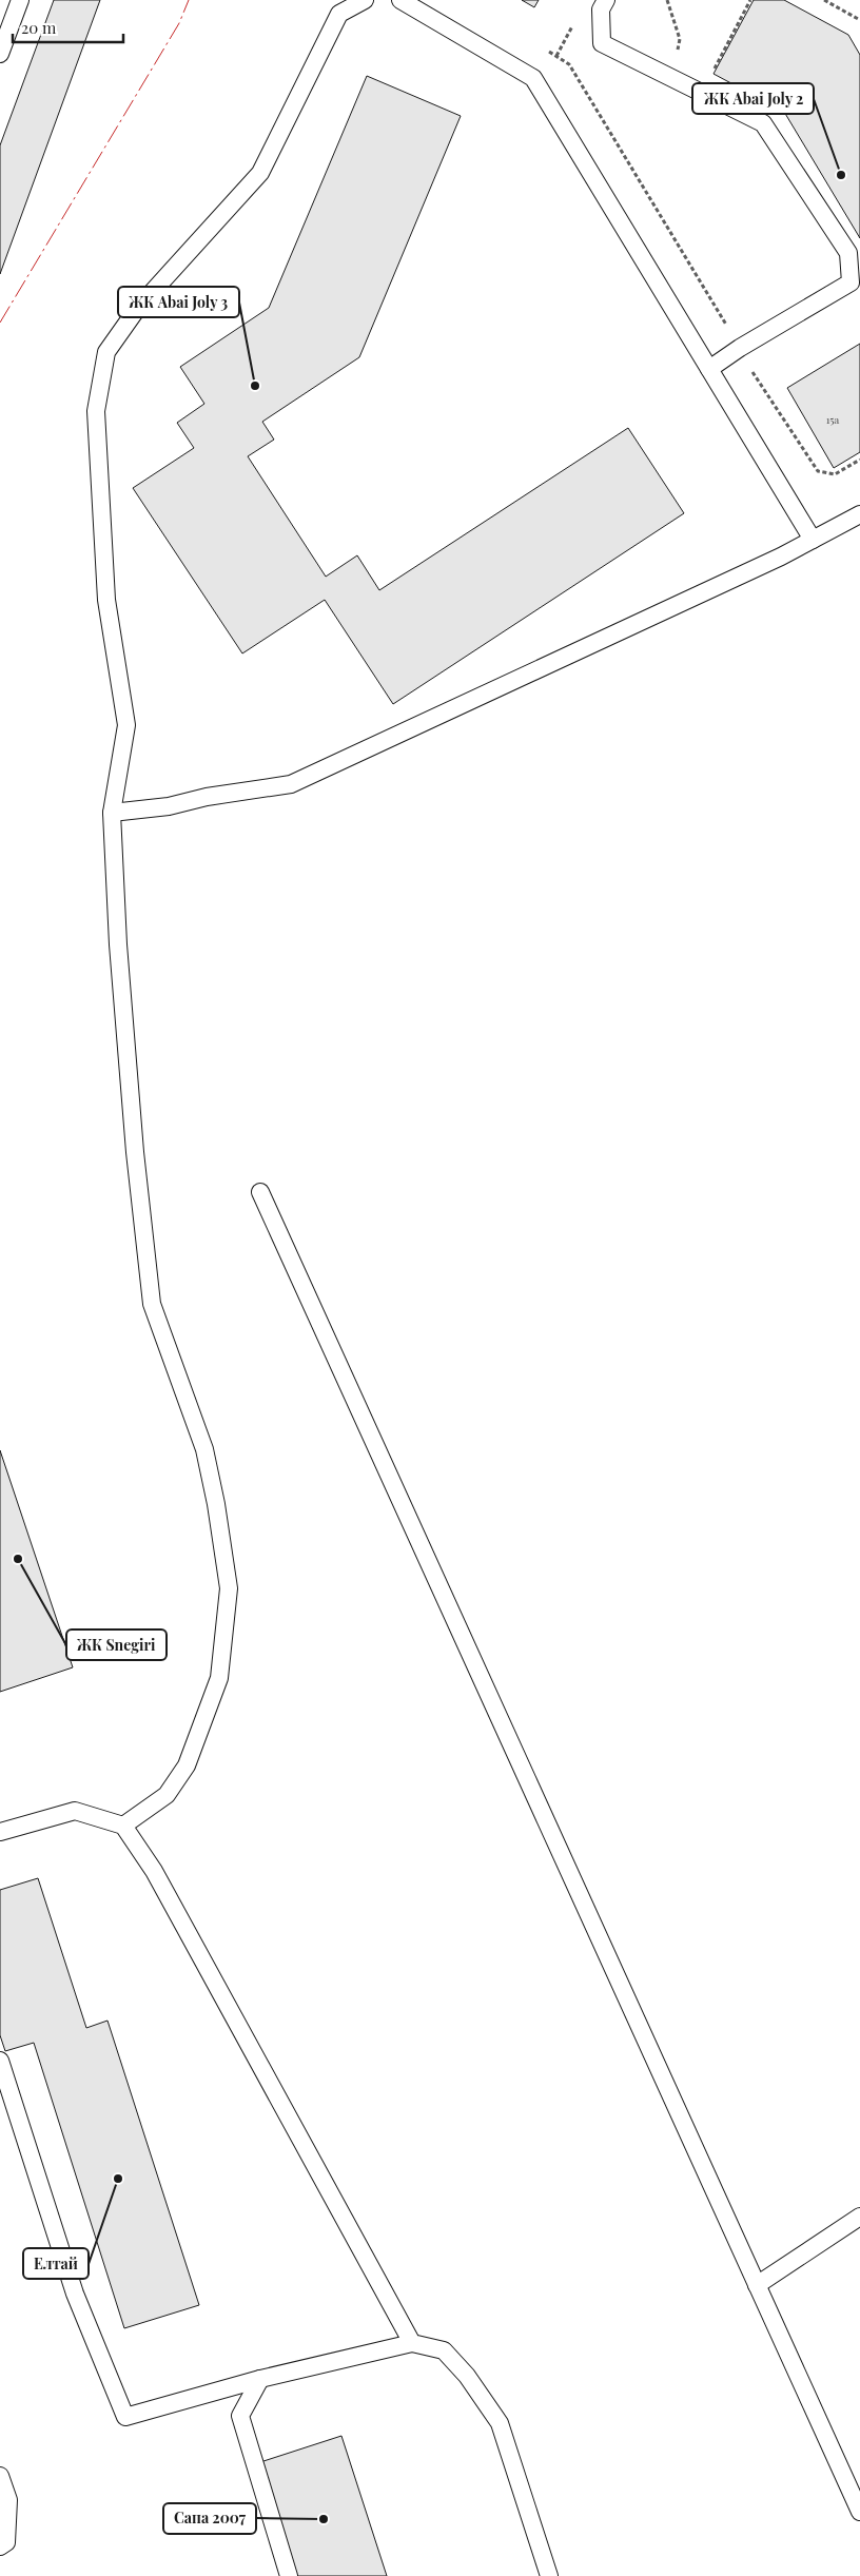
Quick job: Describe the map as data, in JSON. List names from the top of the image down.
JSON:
{
  "places": [
    "ЖК Abai Joly 2",
    "ЖК Abai Joly 3",
    "ЖК Snegiri",
    "Елтай",
    "Сапа 2007"
  ],
  "house_numbers": ["15а"],
  "scale_bar": "20 m"
}
